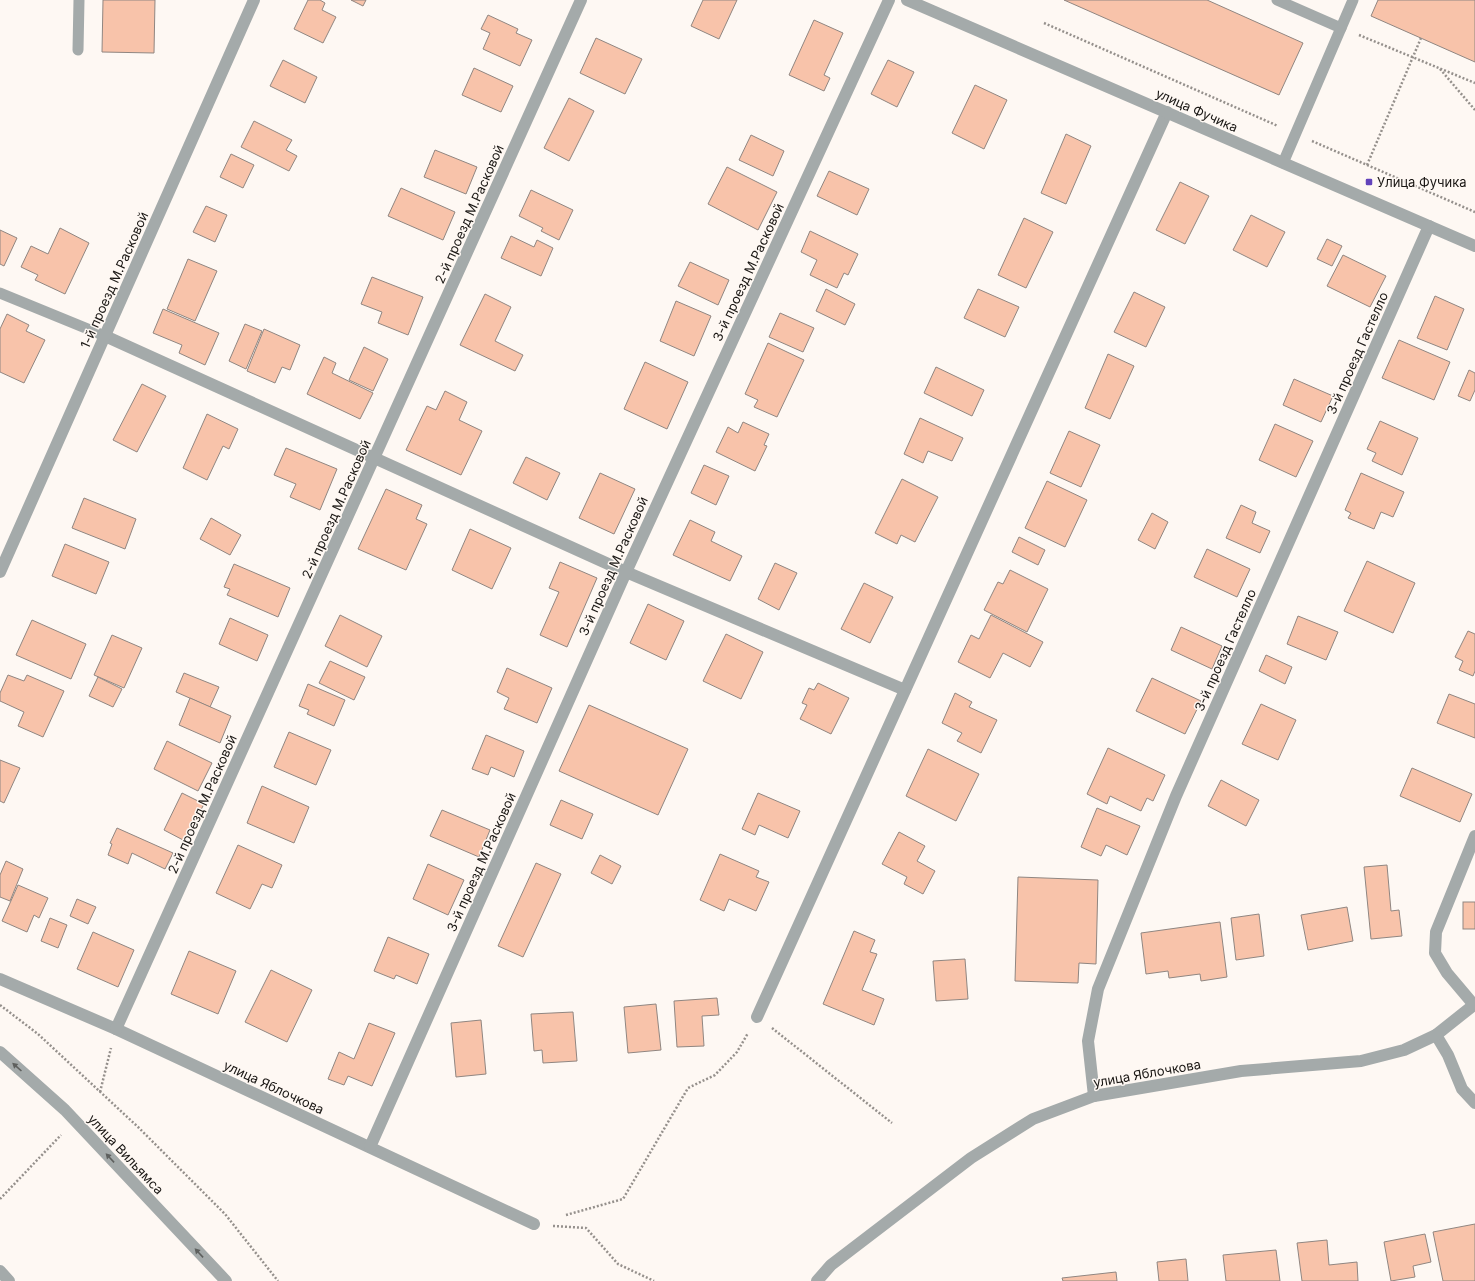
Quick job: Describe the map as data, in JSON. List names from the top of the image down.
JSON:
{
  "streets": {
    "street": [
      "улица Фучика",
      "2-й проезд М.Расковой",
      "3-й проезд М.Расковой",
      "1-й проезд М.Расковой",
      "3-й проезд Гастелло",
      "улица Яблочкова",
      "улица Вильямса"
    ]
  },
  "crossings": [
    ["улица Фучика", "3-й проезд Гастелло"],
    ["2-й проезд М.Расковой", "улица Яблочкова"],
    ["3-й проезд М.Расковой", "улица Яблочкова"],
    ["3-й проезд Гастелло", "улица Яблочкова"]
  ],
  "one_way": ["улица Вильямса"],
  "places": {
    "transit": ["Улица Фучика"]
  }
}
